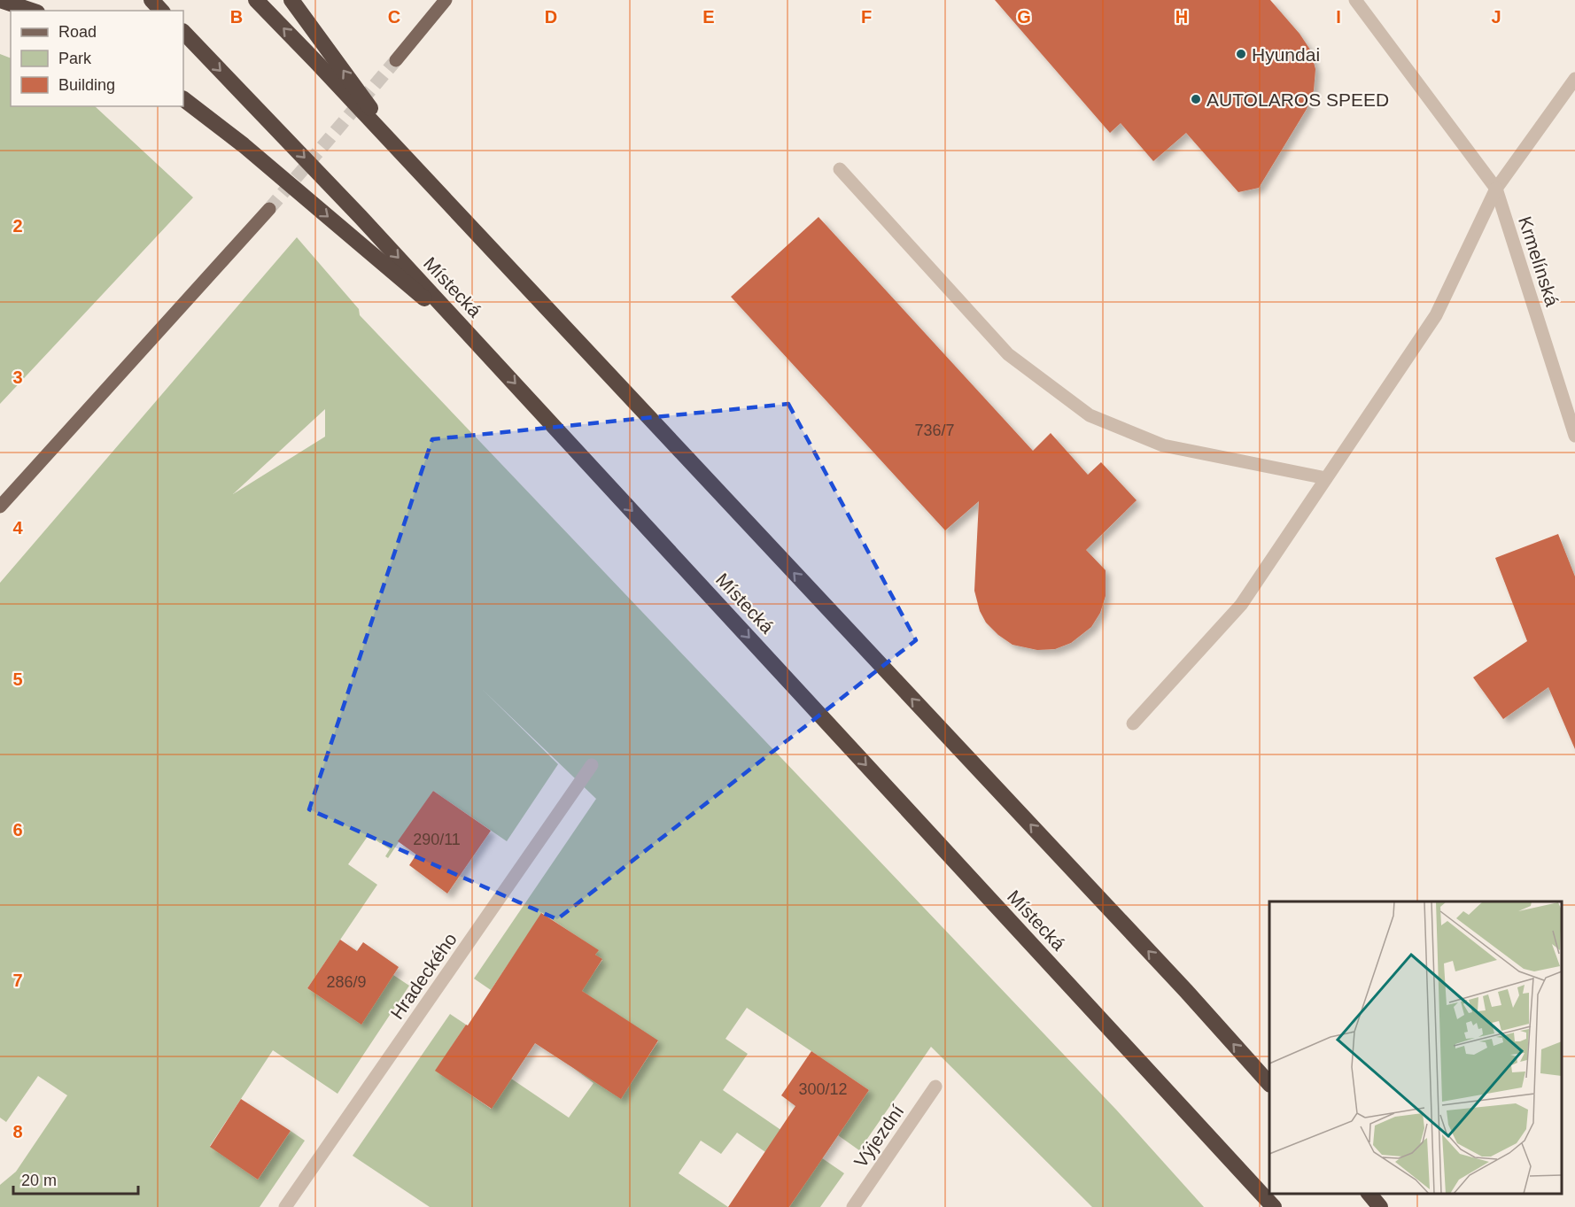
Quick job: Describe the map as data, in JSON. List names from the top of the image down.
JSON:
{
  "streets": {
    "highway": ["Místecká"],
    "street": ["Krmelínská", "Hradeckého", "Výjezdní"]
  },
  "places": ["Hyundai", "AUTOLAROS SPEED"],
  "house_numbers": [
    "736/7",
    "290/11",
    "286/9",
    "300/12"
  ],
  "legend": ["Road", "Park", "Building"],
  "scale_bar": "20 m",
  "grid": {
    "columns": [
      "B",
      "C",
      "D",
      "E",
      "F",
      "G",
      "H",
      "I",
      "J"
    ],
    "rows": [
      "2",
      "3",
      "4",
      "5",
      "6",
      "7",
      "8"
    ]
  }
}
